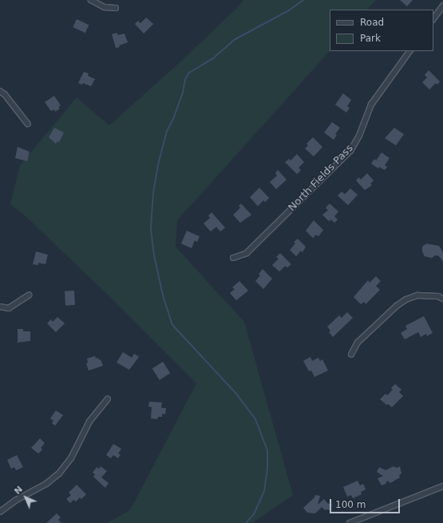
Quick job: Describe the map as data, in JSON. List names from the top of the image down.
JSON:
{
  "streets": {
    "street": ["North Fields Pass"]
  },
  "legend": ["Road", "Park"],
  "scale_bar": "100 m",
  "north": "top left"
}
